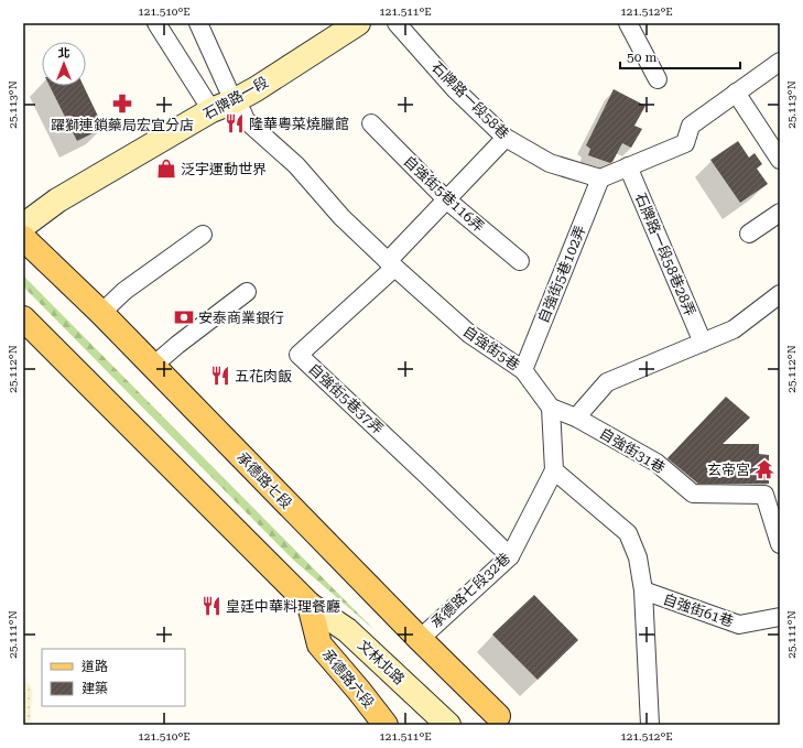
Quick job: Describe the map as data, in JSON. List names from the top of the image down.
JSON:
{
  "streets": {
    "main road": ["承德路七段", "承德路六段"],
    "street": [
      "石牌路一段",
      "石牌路一段58巷",
      "自強街5巷116弄",
      "石牌路一段58巷28弄",
      "自強街5巷102弄",
      "自強街5巷",
      "自強街5巷37弄",
      "自強街31巷",
      "承德路七段32巷",
      "自強街61巷",
      "文林北路"
    ]
  },
  "crossings": [
    ["石牌路一段", "自強街5巷"],
    ["石牌路一段58巷", "自強街5巷102弄"],
    ["自強街5巷102弄", "自強街5巷"],
    ["自強街5巷", "自強街5巷37弄"],
    ["自強街5巷", "自強街31巷"],
    ["自強街5巷37弄", "承德路七段32巷"],
    ["承德路七段", "承德路七段32巷"],
    ["文林北路", "承德路六段"]
  ],
  "places": {
    "pharmacy": ["躍獅連鎖藥局宏宜分店"],
    "restaurant": ["隆華粵菜燒臘館", "五花肉飯", "皇廷中華料理餐廳"],
    "shop": ["泛宇運動世界"],
    "bank": ["安泰商業銀行"],
    "temple": ["玄帝宮"]
  },
  "legend": ["道路", "建築"],
  "scale_bar": "50 m",
  "north": "top",
  "coordinates": [
    "121.510°E",
    "121.511°E",
    "121.512°E",
    "25.113°N",
    "25.112°N",
    "25.111°N"
  ]
}
